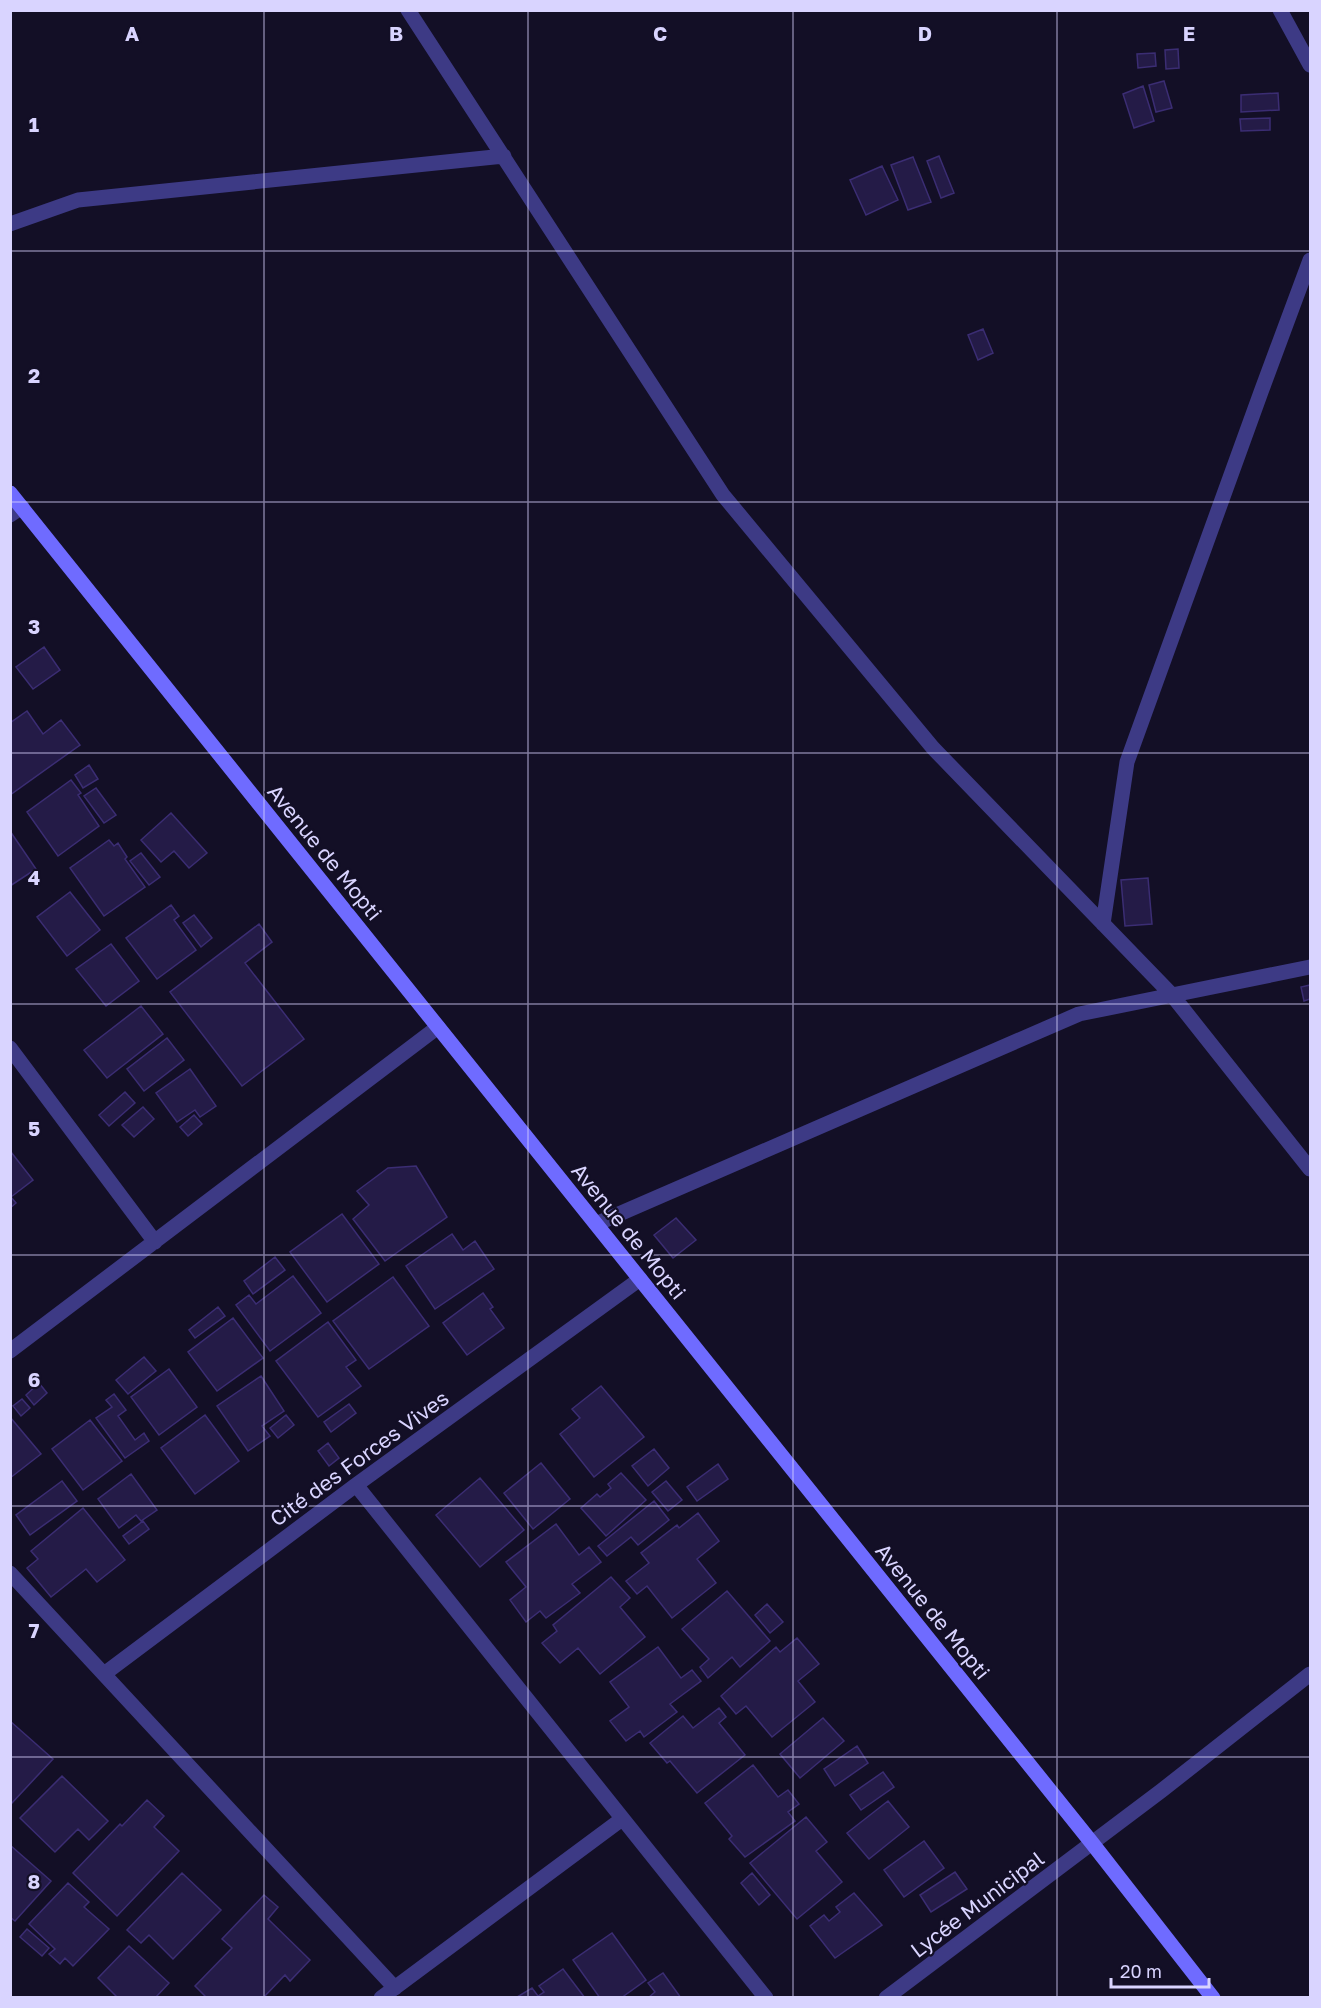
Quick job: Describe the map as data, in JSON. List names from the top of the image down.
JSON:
{
  "streets": {
    "street": ["Avenue de Mopti", "Cité des Forces Vives", "Lycée Municipal"]
  },
  "crossings": [
    ["Avenue de Mopti", "Cité des Forces Vives"],
    ["Avenue de Mopti", "Lycée Municipal"]
  ],
  "scale_bar": "20 m",
  "grid": {
    "columns": [
      "A",
      "B",
      "C",
      "D",
      "E"
    ],
    "rows": [
      "1",
      "2",
      "3",
      "4",
      "5",
      "6",
      "7",
      "8"
    ]
  }
}
